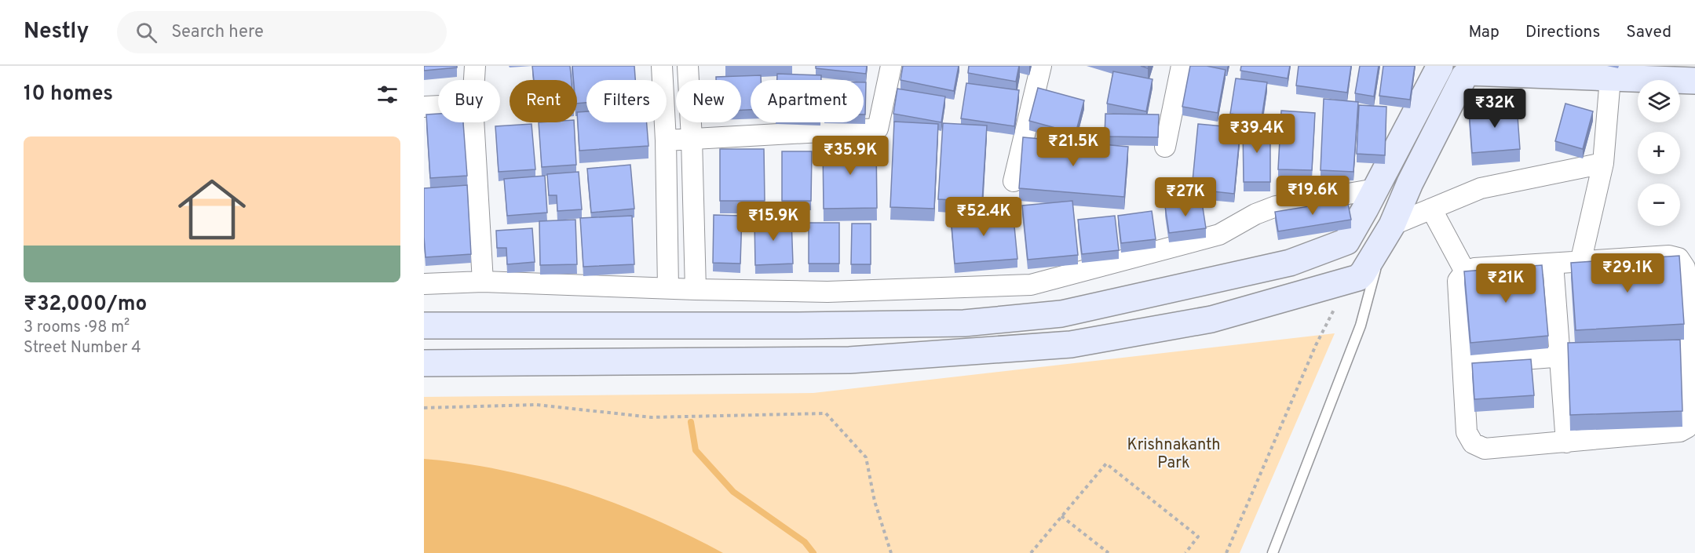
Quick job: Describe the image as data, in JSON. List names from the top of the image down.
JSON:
{
  "parks": ["Krishnakanth Park"],
  "page": {
    "header": "Nestly",
    "search": "Search here",
    "nav": ["Map", "Directions", "Saved"],
    "heading": "10 homes",
    "map_buttons": ["+", "−"],
    "chip": [
      "Buy",
      "Rent",
      "Filters",
      "New",
      "Apartment"
    ],
    "price": [
      "₹32K",
      "₹39.4K",
      "₹21.5K",
      "₹35.9K",
      "₹19.6K",
      "₹27K",
      "₹52.4K",
      "₹15.9K",
      "₹29.1K",
      "₹21K"
    ],
    "list": [
      {
        "name": "₹32,000/mo",
        "note": "3 rooms · 98 m² · Street Number 4"
      }
    ]
  }
}
